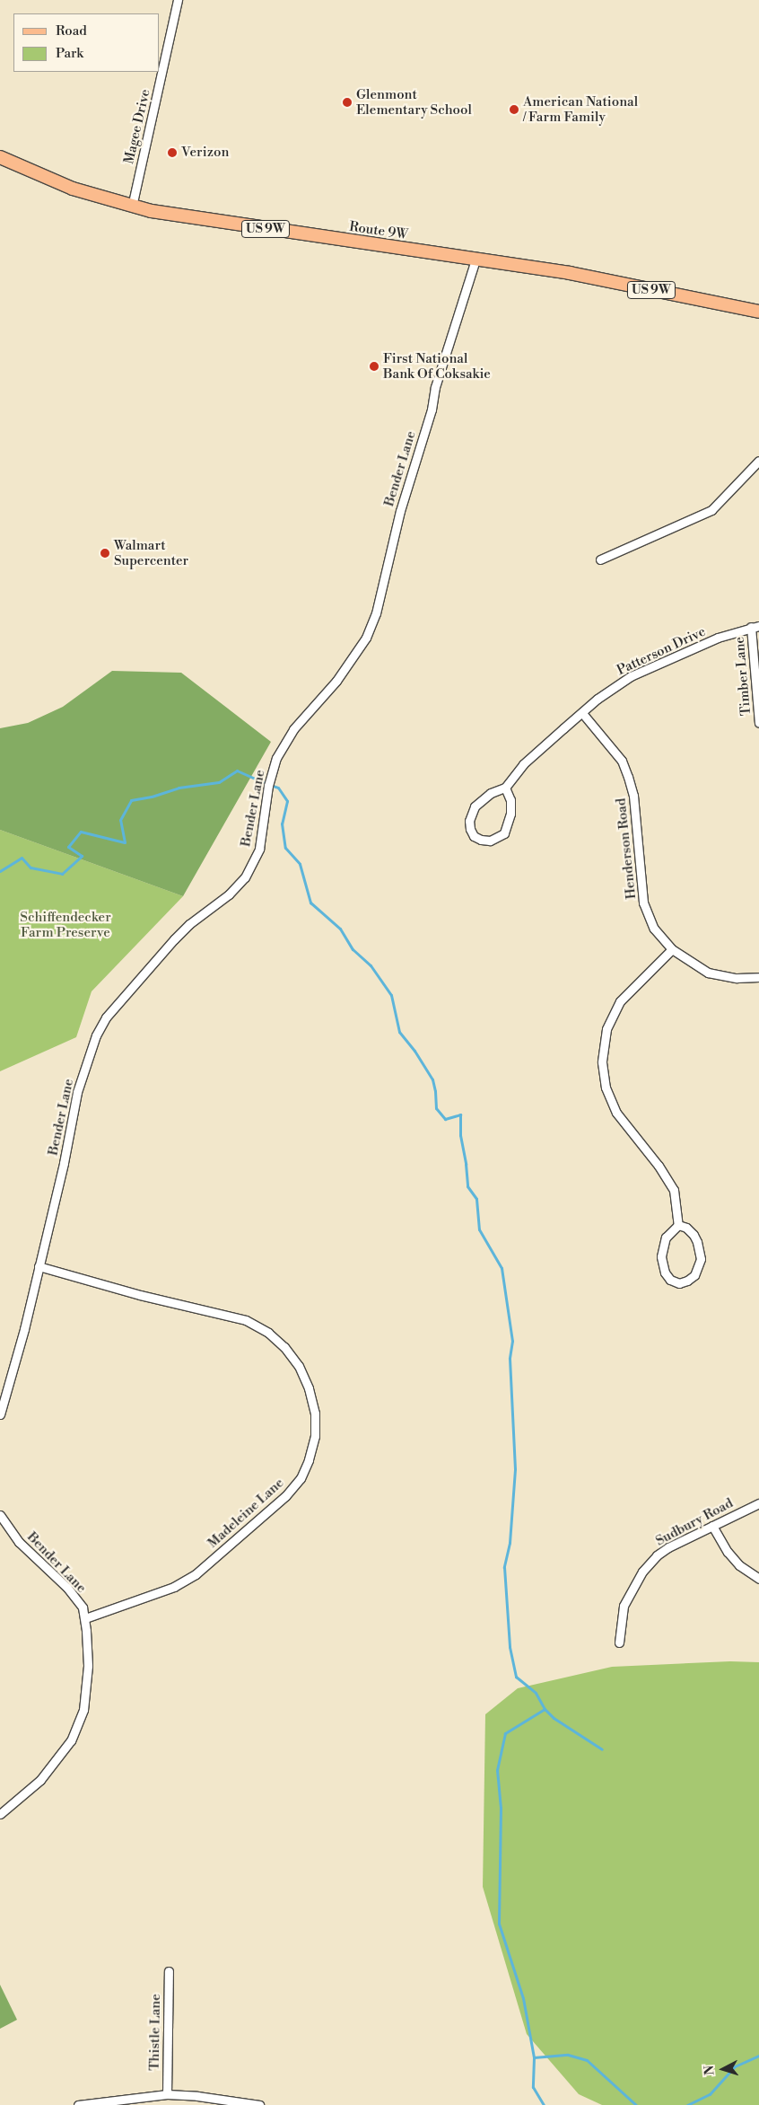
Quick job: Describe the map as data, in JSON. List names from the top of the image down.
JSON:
{
  "streets": {
    "main road": ["US 9W", "Route 9W"],
    "street": [
      "Magee Drive",
      "Bender Lane",
      "Patterson Drive",
      "Timber Lane",
      "Henderson Road",
      "Madeleine Lane",
      "Sudbury Road",
      "Thistle Lane"
    ]
  },
  "crossings": [
    ["Magee Drive", "Route 9W"],
    ["Route 9W", "Bender Lane"],
    ["Bender Lane", "Madeleine Lane"],
    ["Patterson Drive", "Timber Lane"],
    ["Patterson Drive", "Henderson Road"]
  ],
  "parks": ["Schiffendecker Farm Preserve"],
  "places": [
    "Glenmont Elementary School",
    "American National / Farm Family",
    "Verizon",
    "First National Bank Of Coksakie",
    "Walmart Supercenter"
  ],
  "legend": ["Road", "Park"],
  "north": "left"
}
